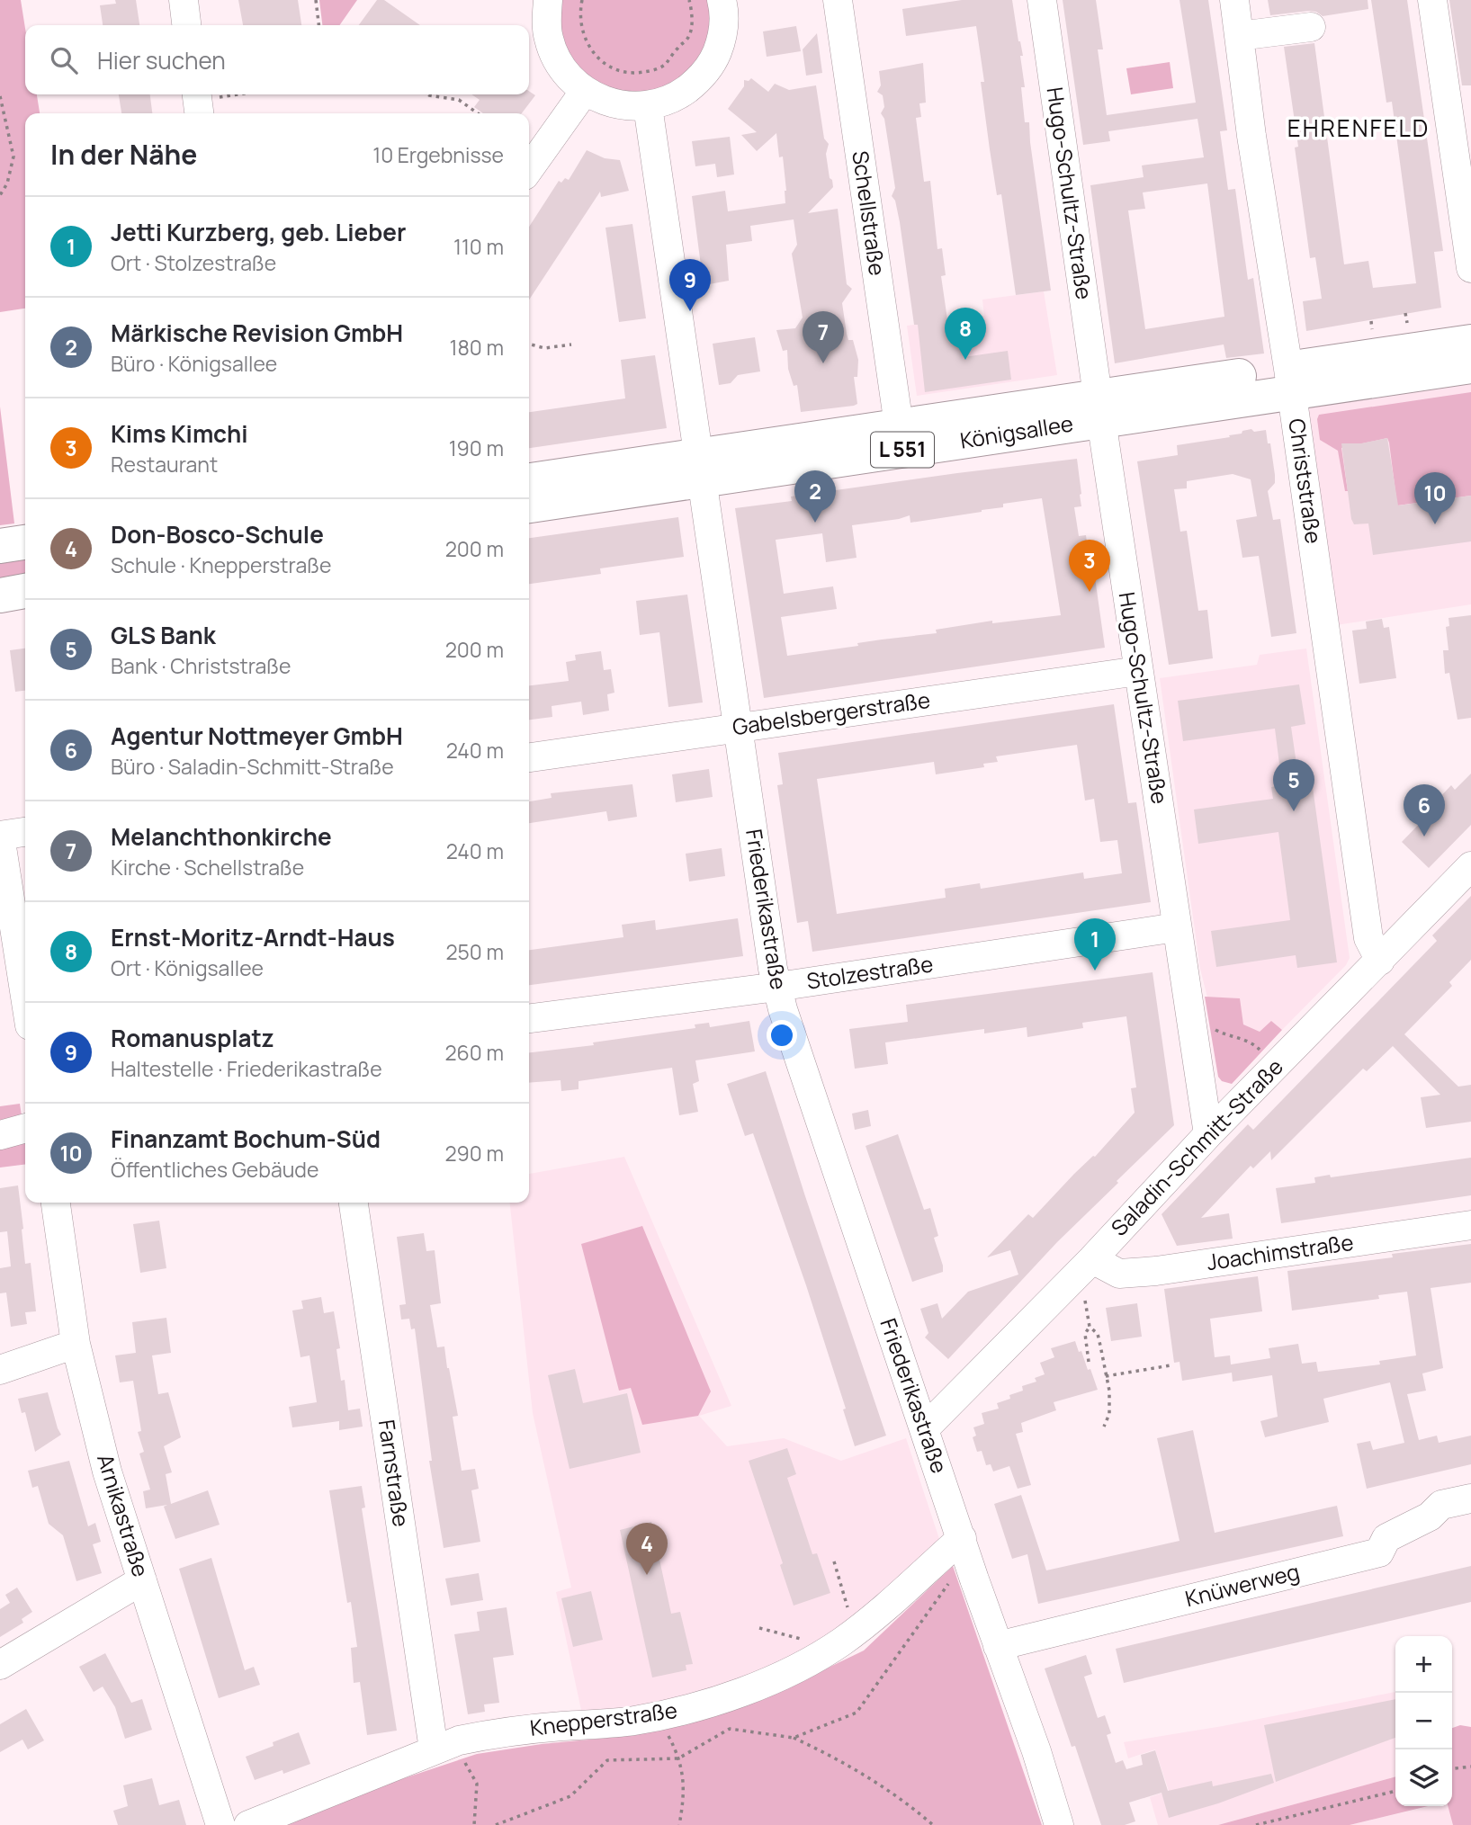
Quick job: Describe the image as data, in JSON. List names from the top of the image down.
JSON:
{
  "streets": {
    "main road": ["Königsallee", "L 551"],
    "street": [
      "Hugo-Schultz-Straße",
      "Schellstraße",
      "Christstraße",
      "Gabelsbergerstraße",
      "Friederikastraße",
      "Stolzestraße",
      "Saladin-Schmitt-Straße",
      "Joachimstraße",
      "Farnstraße",
      "Arnikastraße",
      "Knüwerweg",
      "Knepperstraße"
    ]
  },
  "crossings": [
    ["Hugo-Schultz-Straße", "Königsallee"],
    ["Hugo-Schultz-Straße", "Gabelsbergerstraße"],
    ["Hugo-Schultz-Straße", "Stolzestraße"],
    ["Hugo-Schultz-Straße", "Saladin-Schmitt-Straße"],
    ["Schellstraße", "Königsallee"],
    ["Königsallee", "Christstraße"],
    ["Königsallee", "Friederikastraße"],
    ["Christstraße", "Saladin-Schmitt-Straße"],
    ["Gabelsbergerstraße", "Friederikastraße"],
    ["Friederikastraße", "Stolzestraße"],
    ["Friederikastraße", "Saladin-Schmitt-Straße"],
    ["Friederikastraße", "Knüwerweg"],
    ["Friederikastraße", "Knepperstraße"],
    ["Saladin-Schmitt-Straße", "Joachimstraße"],
    ["Farnstraße", "Knepperstraße"]
  ],
  "districts": ["EHRENFELD"],
  "page": {
    "search": "Hier suchen",
    "heading": ["In der Nähe", "10 Ergebnisse"],
    "list": [
      {
        "mark": "1",
        "name": "Jetti Kurzberg, geb. Lieber",
        "note": "Ort · Stolzestraße",
        "value": "110 m"
      },
      {
        "mark": "2",
        "name": "Märkische Revision GmbH",
        "note": "Büro · Königsallee",
        "value": "180 m"
      },
      {
        "mark": "3",
        "name": "Kims Kimchi",
        "note": "Restaurant",
        "value": "190 m"
      },
      {
        "mark": "4",
        "name": "Don-Bosco-Schule",
        "note": "Schule · Knepperstraße",
        "value": "200 m"
      },
      {
        "mark": "5",
        "name": "GLS Bank",
        "note": "Bank · Christstraße",
        "value": "200 m"
      },
      {
        "mark": "6",
        "name": "Agentur Nottmeyer GmbH",
        "note": "Büro · Saladin-Schmitt-Straße",
        "value": "240 m"
      },
      {
        "mark": "7",
        "name": "Melanchthonkirche",
        "note": "Kirche · Schellstraße",
        "value": "240 m"
      },
      {
        "mark": "8",
        "name": "Ernst-Moritz-Arndt-Haus",
        "note": "Ort · Königsallee",
        "value": "250 m"
      },
      {
        "mark": "9",
        "name": "Romanusplatz",
        "note": "Haltestelle · Friederikastraße",
        "value": "260 m"
      },
      {
        "mark": "10",
        "name": "Finanzamt Bochum-Süd",
        "note": "Öffentliches Gebäude",
        "value": "290 m"
      }
    ],
    "pins": [
      "9",
      "8",
      "7",
      "2",
      "10",
      "3",
      "5",
      "6",
      "1",
      "4"
    ],
    "map_buttons": ["+", "−"]
  }
}
